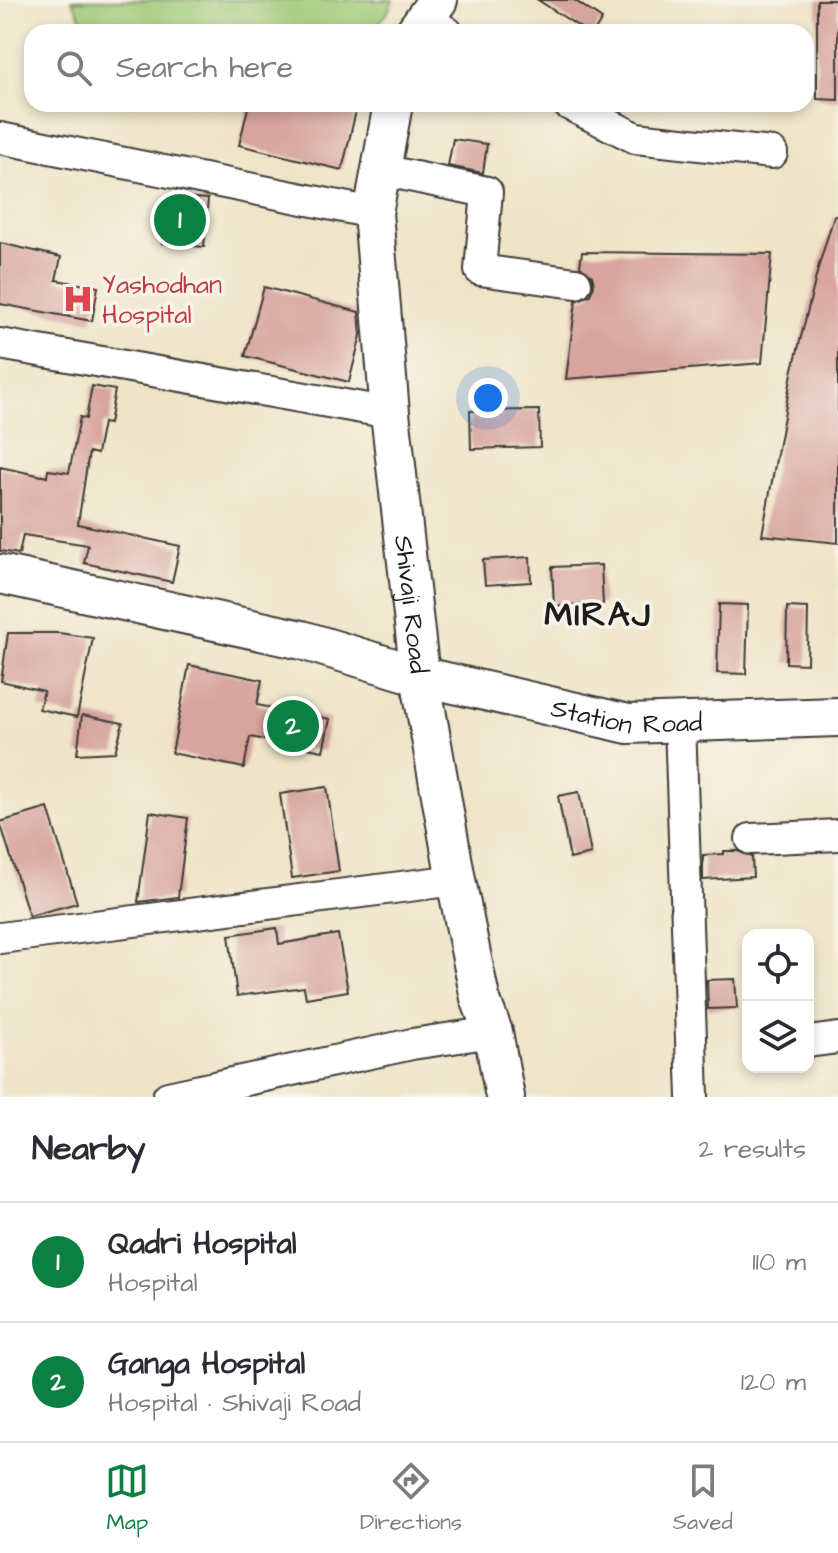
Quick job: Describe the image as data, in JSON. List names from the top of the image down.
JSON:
{
  "streets": {
    "main road": ["Shivaji Road", "Station Road"]
  },
  "crossings": [
    ["Shivaji Road", "Station Road"]
  ],
  "districts": ["MIRAJ"],
  "places": {
    "hospital": ["Yashodhan Hospital"]
  },
  "page": {
    "search": "Search here",
    "pins": ["1", "2"],
    "heading": ["Nearby", "2 results"],
    "list": [
      {
        "mark": "1",
        "name": "Qadri Hospital",
        "note": "Hospital",
        "value": "110 m"
      },
      {
        "mark": "2",
        "name": "Ganga Hospital",
        "note": "Hospital · Shivaji Road",
        "value": "120 m"
      }
    ],
    "nav": ["Map", "Directions", "Saved"]
  }
}
